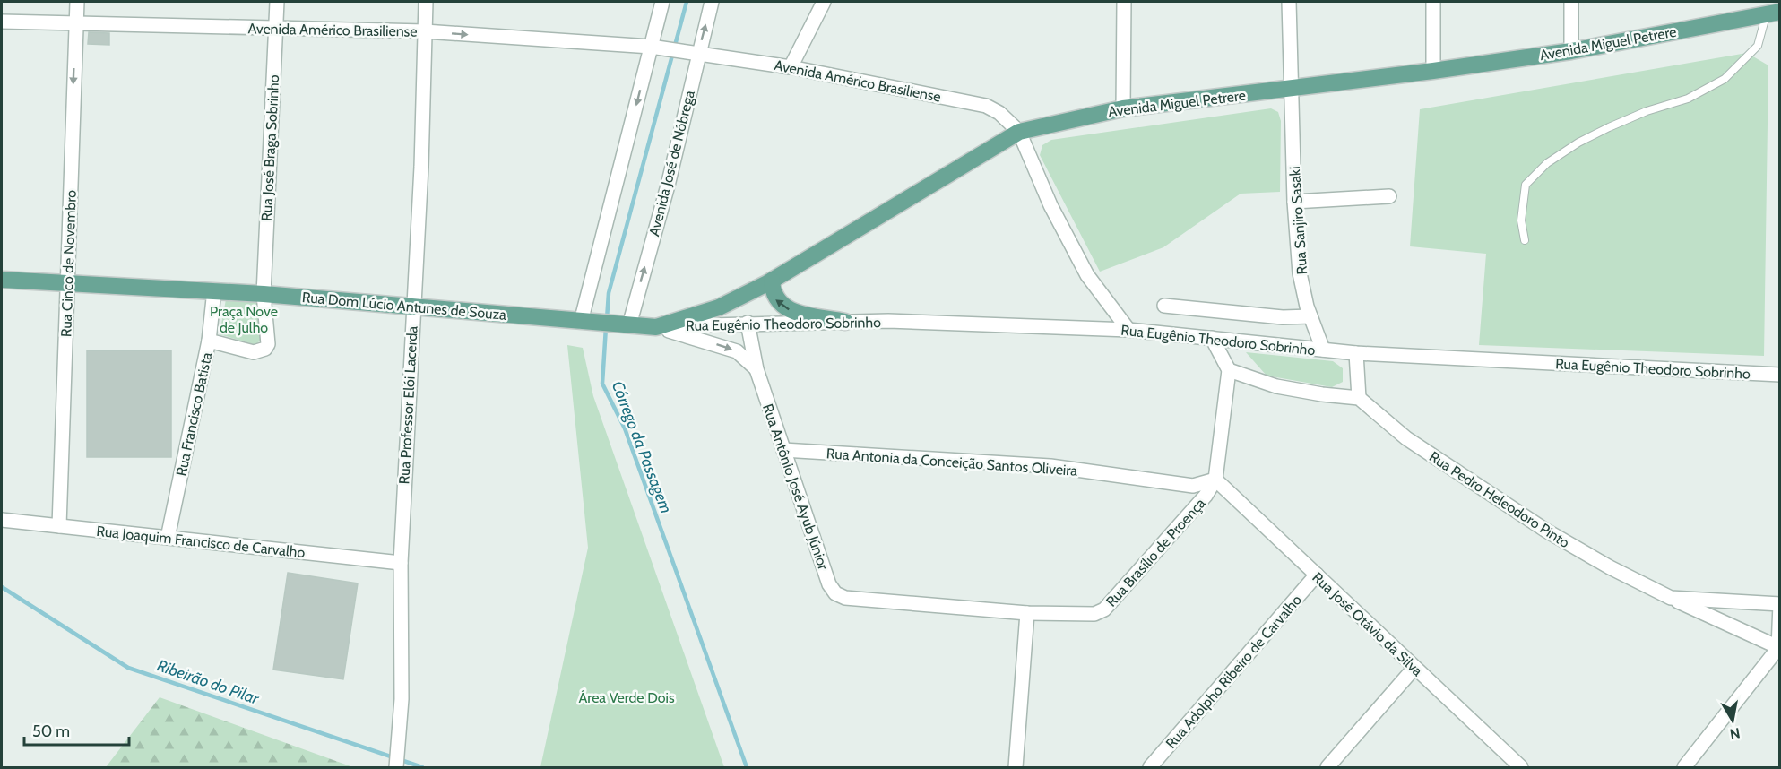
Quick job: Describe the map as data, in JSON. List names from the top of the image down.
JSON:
{
  "streets": {
    "main road": ["Avenida Miguel Petrere", "Rua Dom Lúcio Antunes de Souza"],
    "street": [
      "Avenida Américo Brasiliense",
      "Rua José Braga Sobrinho",
      "Avenida José de Nóbrega",
      "Rua Sanjiro Sasaki",
      "Rua Cinco de Novembro",
      "Rua Eugênio Theodoro Sobrinho",
      "Rua Professor Elói Lacerda",
      "Rua Francisco Batista",
      "Rua Antonia da Conceição Santos Oliveira",
      "Rua Antônio José Ayub Júnior",
      "Rua Pedro Heleodoro Pinto",
      "Rua Joaquim Francisco de Carvalho",
      "Rua Brasílio de Proença",
      "Rua José Otávio da Silva",
      "Rua Adolpho Ribeiro de Carvalho"
    ]
  },
  "crossings": [
    ["Avenida Américo Brasiliense", "Avenida Miguel Petrere"],
    ["Avenida Américo Brasiliense", "Rua José Braga Sobrinho"],
    ["Avenida Américo Brasiliense", "Avenida José de Nóbrega"],
    ["Avenida Américo Brasiliense", "Rua Cinco de Novembro"],
    ["Avenida Américo Brasiliense", "Rua Professor Elói Lacerda"],
    ["Avenida Miguel Petrere", "Avenida José de Nóbrega"],
    ["Avenida Miguel Petrere", "Rua Sanjiro Sasaki"],
    ["Avenida Miguel Petrere", "Rua Dom Lúcio Antunes de Souza"],
    ["Avenida Miguel Petrere", "Rua Eugênio Theodoro Sobrinho"],
    ["Avenida Miguel Petrere", "Rua Antônio José Ayub Júnior"],
    ["Rua José Braga Sobrinho", "Rua Dom Lúcio Antunes de Souza"],
    ["Avenida José de Nóbrega", "Rua Dom Lúcio Antunes de Souza"],
    ["Rua Sanjiro Sasaki", "Rua Eugênio Theodoro Sobrinho"],
    ["Rua Cinco de Novembro", "Rua Dom Lúcio Antunes de Souza"],
    ["Rua Cinco de Novembro", "Rua Joaquim Francisco de Carvalho"],
    ["Rua Dom Lúcio Antunes de Souza", "Rua Professor Elói Lacerda"],
    ["Rua Dom Lúcio Antunes de Souza", "Rua Francisco Batista"],
    ["Rua Eugênio Theodoro Sobrinho", "Rua Antônio José Ayub Júnior"],
    ["Rua Professor Elói Lacerda", "Rua Joaquim Francisco de Carvalho"],
    ["Rua Francisco Batista", "Rua Joaquim Francisco de Carvalho"],
    ["Rua Antonia da Conceição Santos Oliveira", "Rua Antônio José Ayub Júnior"],
    ["Rua Antonia da Conceição Santos Oliveira", "Rua Brasílio de Proença"],
    ["Rua Antonia da Conceição Santos Oliveira", "Rua José Otávio da Silva"],
    ["Rua Antônio José Ayub Júnior", "Rua Brasílio de Proença"],
    ["Rua Brasílio de Proença", "Rua José Otávio da Silva"],
    ["Rua José Otávio da Silva", "Rua Adolpho Ribeiro de Carvalho"]
  ],
  "one_way": ["Rua Cinco de Novembro"],
  "water": ["Córrego da Passagem", "Ribeirão do Pilar"],
  "parks": ["Praça Nove de Julho", "Área Verde Dois"],
  "scale_bar": "50 m",
  "north": "bottom"
}
